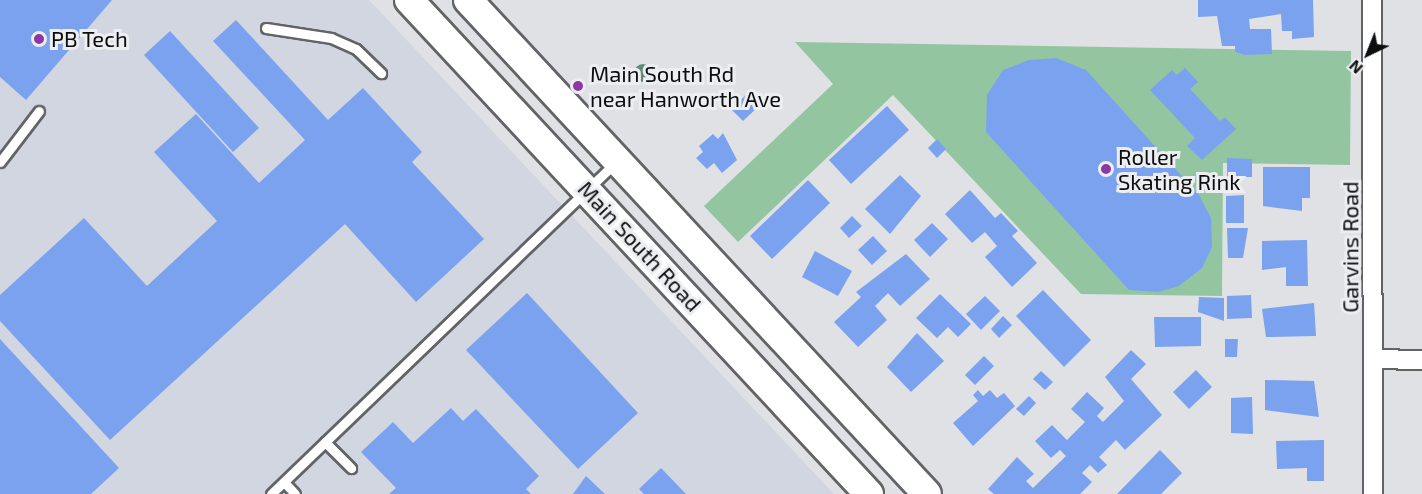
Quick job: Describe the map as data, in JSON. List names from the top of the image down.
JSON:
{
  "streets": {
    "main road": ["Main South Road"],
    "street": ["Garvins Road"]
  },
  "places": ["PB Tech", "Main South Rd near Hanworth Ave", "Roller Skating Rink"],
  "north": "bottom left"
}
